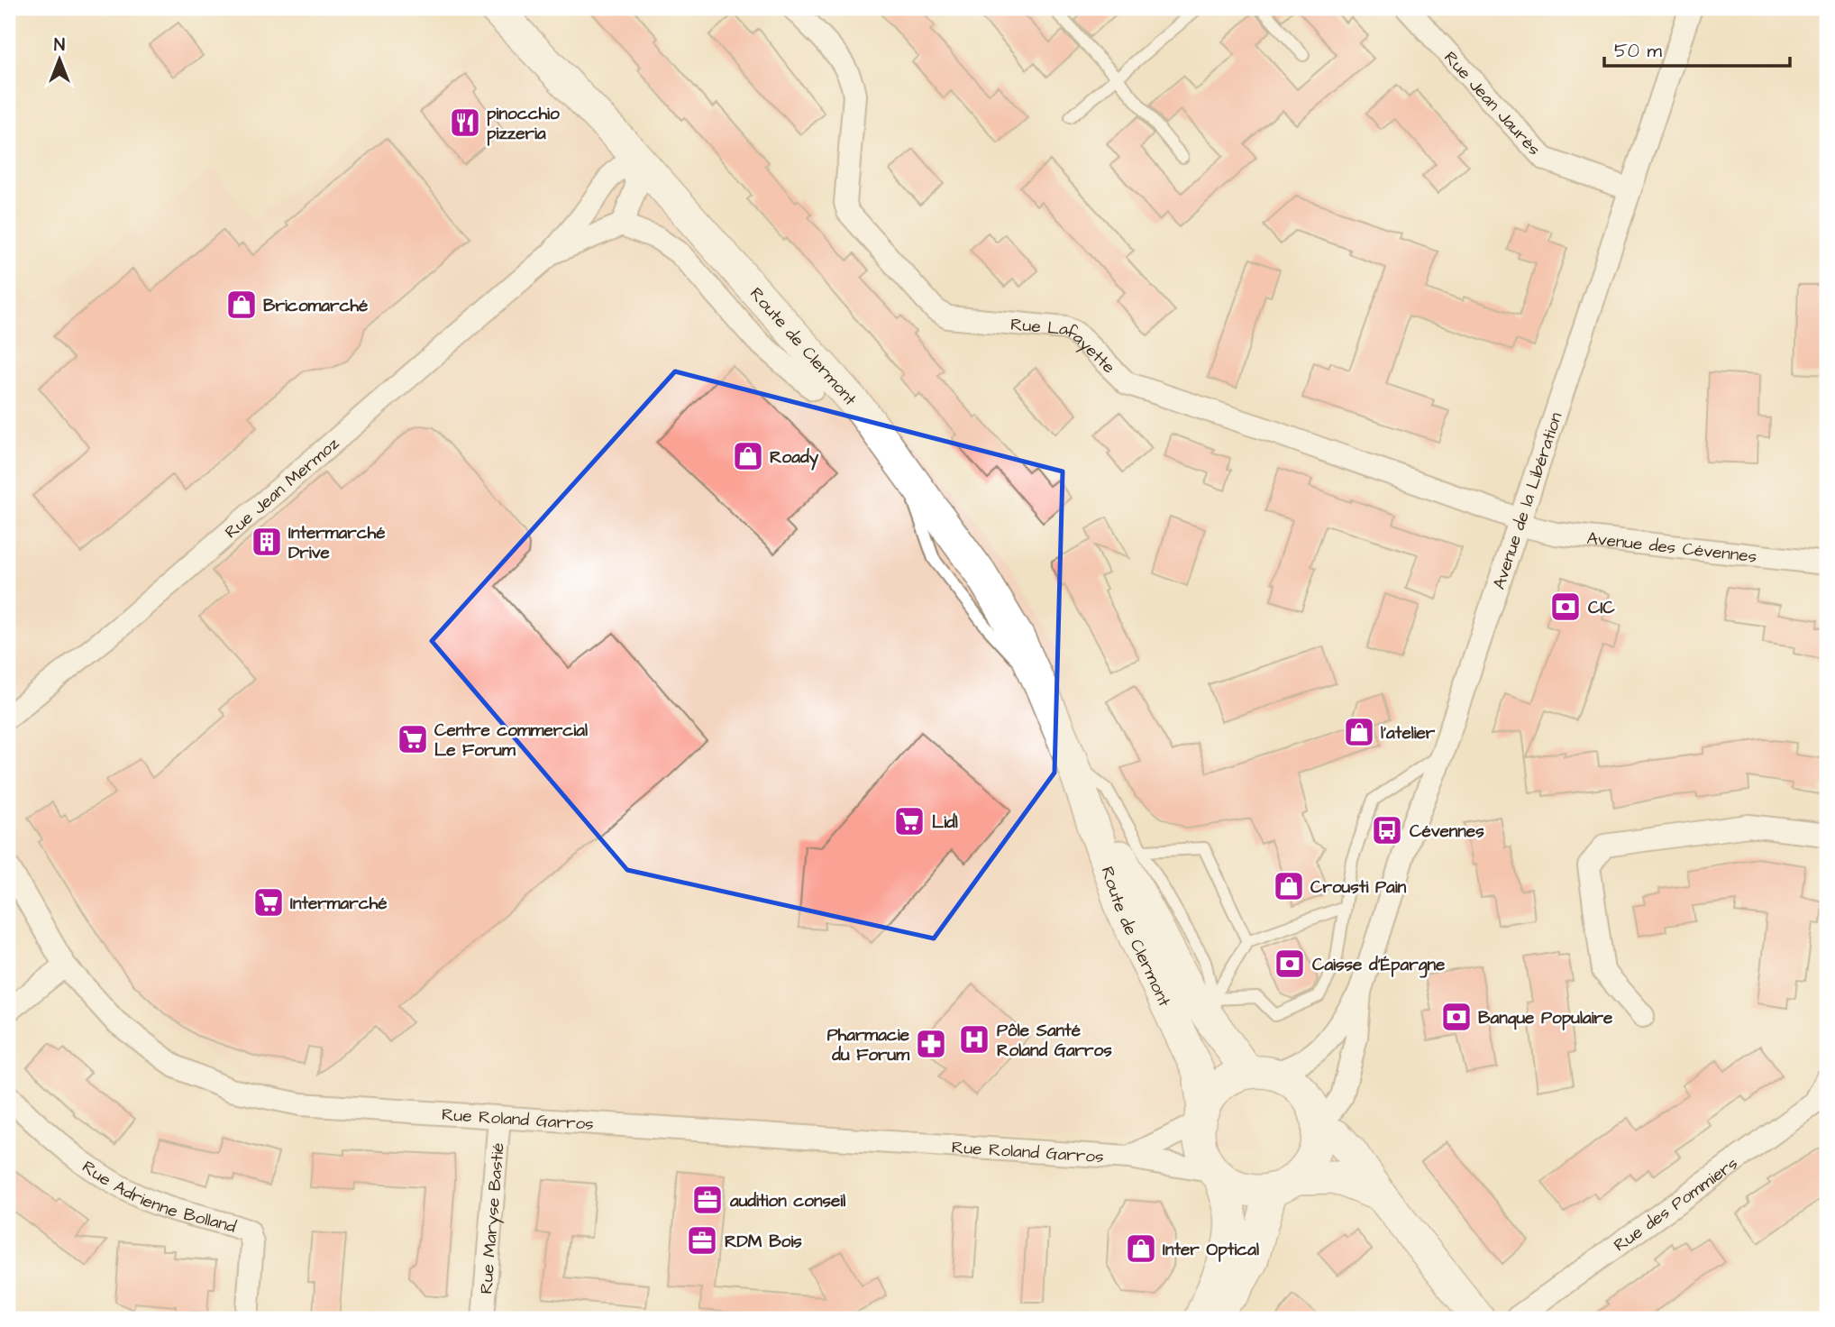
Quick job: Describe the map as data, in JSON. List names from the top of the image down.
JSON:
{
  "streets": {
    "main road": ["Route de Clermont"],
    "street": [
      "Rue Jean Jaurès",
      "Rue Lafayette",
      "Rue Jean Mermoz",
      "Avenue de la Libération",
      "Avenue des Cévennes",
      "Rue Roland Garros",
      "Rue Adrienne Bolland",
      "Rue des Pommiers",
      "Rue Maryse Bastié"
    ]
  },
  "crossings": [
    ["Rue Jean Jaurès", "Avenue de la Libération"],
    ["Route de Clermont", "Rue Jean Mermoz"],
    ["Route de Clermont", "Avenue de la Libération"],
    ["Route de Clermont", "Rue Roland Garros"],
    ["Rue Lafayette", "Avenue de la Libération"],
    ["Rue Lafayette", "Avenue des Cévennes"],
    ["Avenue de la Libération", "Avenue des Cévennes"],
    ["Avenue de la Libération", "Rue Roland Garros"],
    ["Rue Roland Garros", "Rue Maryse Bastié"]
  ],
  "places": {
    "restaurant": ["pinocchio pizzeria"],
    "shop": [
      "Bricomarché",
      "Roady",
      "l'atelier",
      "Crousti Pain",
      "Inter Optical"
    ],
    "building": ["Intermarché Drive"],
    "bank": ["CIC", "Caisse d'Épargne", "Banque Populaire"],
    "supermarket": ["Centre commercial Le Forum", "Lidl", "Intermarché"],
    "bus stop": ["Cévennes"],
    "hospital": ["Pôle Santé Roland Garros"],
    "pharmacy": ["Pharmacie du Forum"],
    "office": ["audition conseil", "RDM Bois"]
  },
  "scale_bar": "50 m",
  "north": "top"
}
